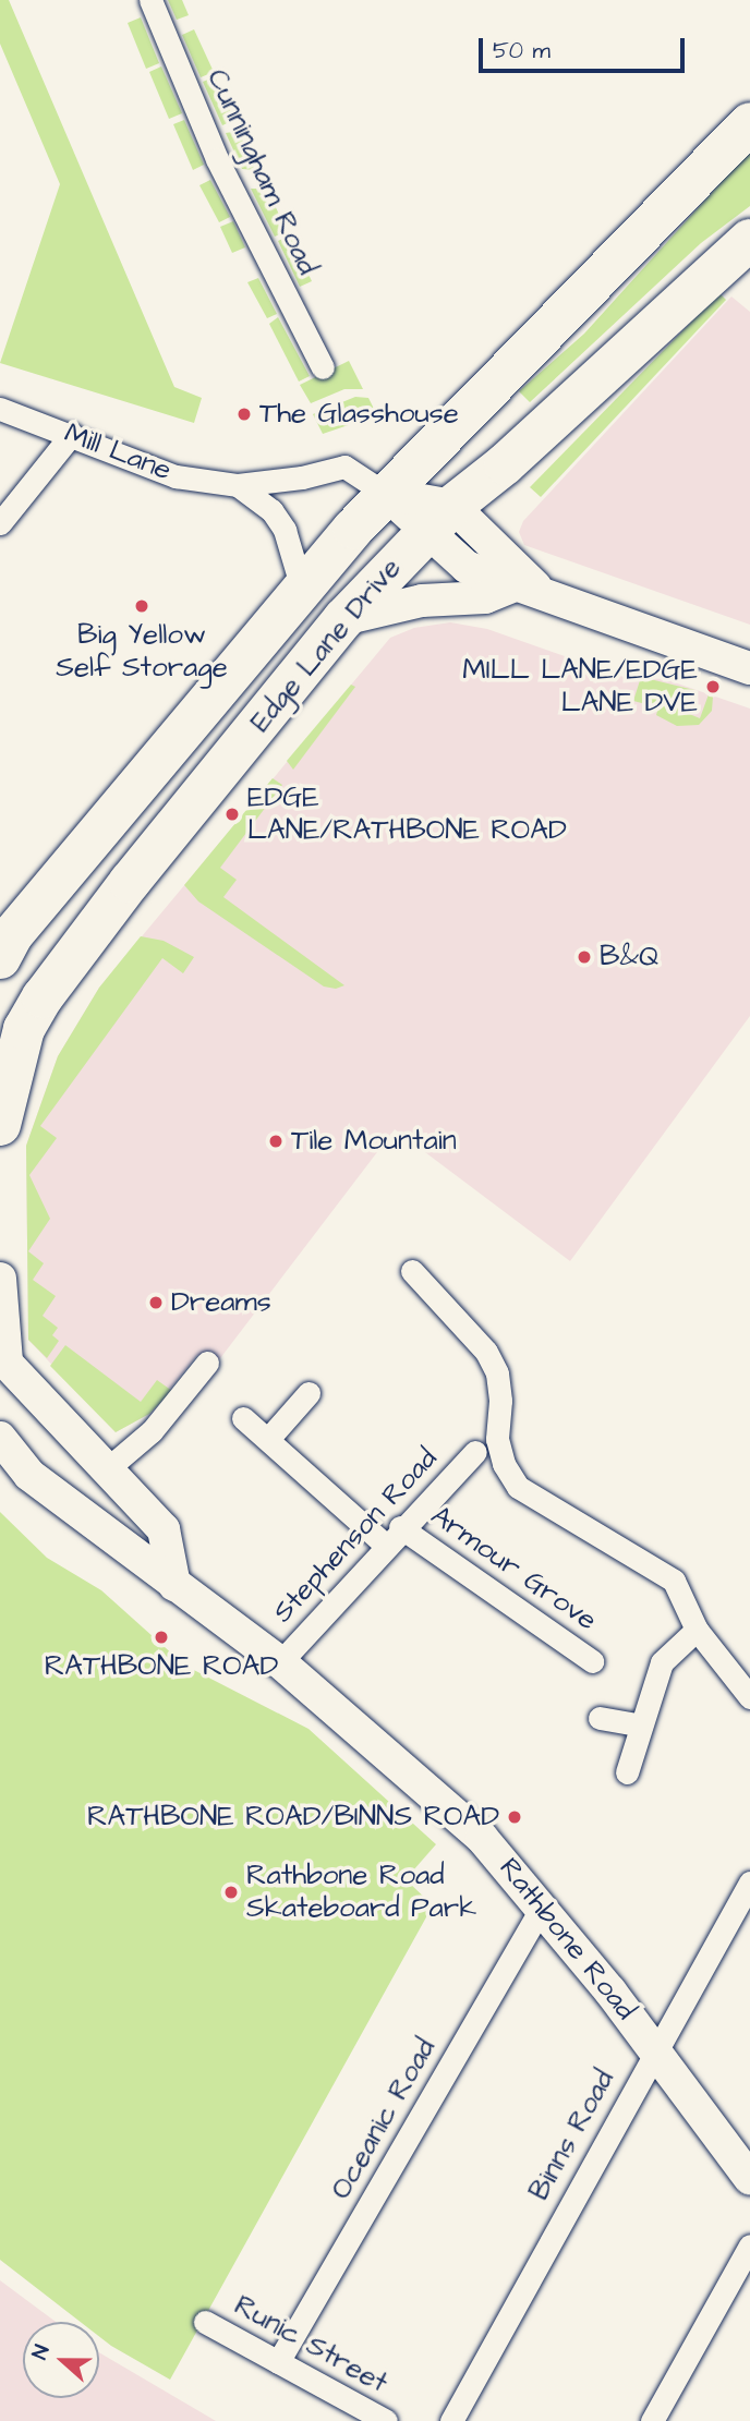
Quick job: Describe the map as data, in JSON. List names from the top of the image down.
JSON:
{
  "streets": {
    "highway": ["Edge Lane Drive"],
    "main road": ["Rathbone Road"],
    "street": [
      "Cunningham Road",
      "Mill Lane",
      "Stephenson Road",
      "Armour Grove",
      "Oceanic Road",
      "Binns Road",
      "Runic Street"
    ]
  },
  "crossings": [
    ["Mill Lane", "Edge Lane Drive"],
    ["Stephenson Road", "Armour Grove"],
    ["Stephenson Road", "Rathbone Road"],
    ["Rathbone Road", "Oceanic Road"],
    ["Rathbone Road", "Binns Road"],
    ["Oceanic Road", "Runic Street"]
  ],
  "places": [
    "The Glasshouse",
    "Big Yellow Self Storage",
    "MILL LANE/EDGE LANE DVE",
    "EDGE LANE/RATHBONE ROAD",
    "B&Q",
    "Tile Mountain",
    "Dreams",
    "RATHBONE ROAD",
    "RATHBONE ROAD/BINNS ROAD",
    "Rathbone Road Skateboard Park"
  ],
  "scale_bar": "50 m",
  "north": "left"
}
